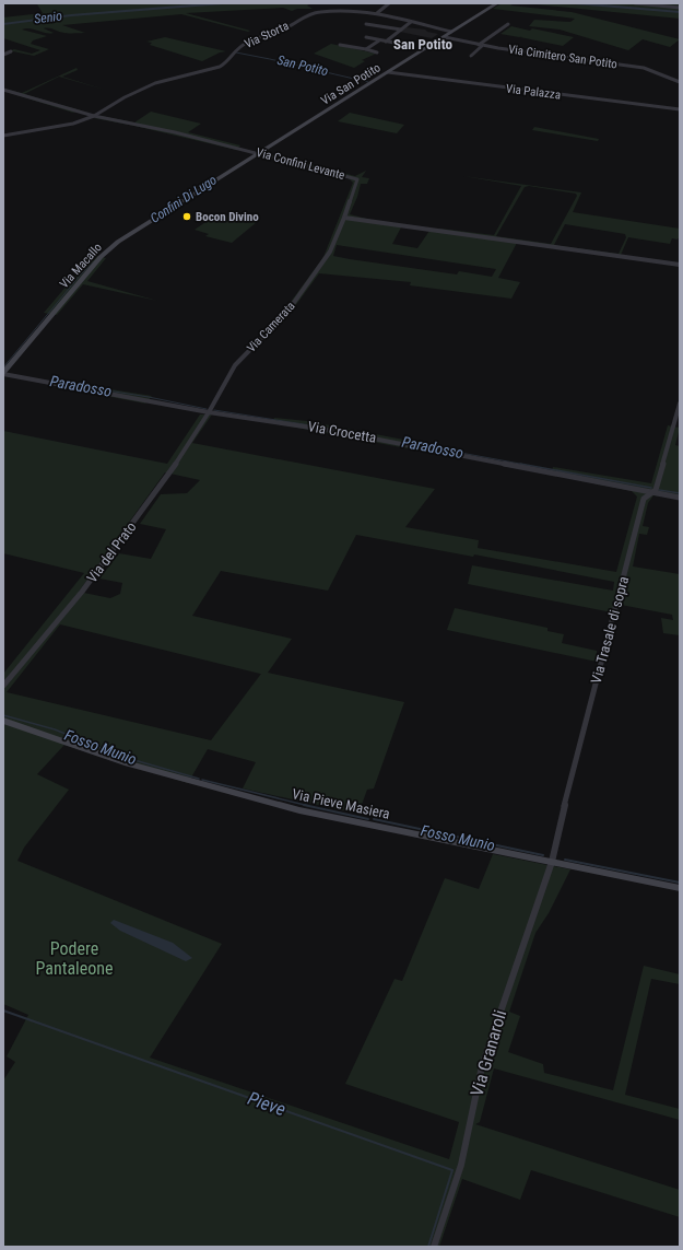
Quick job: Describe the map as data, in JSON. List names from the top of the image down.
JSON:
{
  "streets": {
    "street": [
      "Via Storta",
      "Via Cimitero San Potito",
      "Via San Potito",
      "Via Palazza",
      "Via Confini Levante",
      "Via Macallo",
      "Via Camerata",
      "Via Crocetta",
      "Via del Prato",
      "Via Trasale di sopra",
      "Via Pieve Masiera",
      "Via Granaroli"
    ]
  },
  "crossings": [
    ["Via Storta", "Via San Potito"],
    ["Via Storta", "Via Confini Levante"],
    ["Via Cimitero San Potito", "Via San Potito"],
    ["Via San Potito", "Via Palazza"],
    ["Via San Potito", "Via Confini Levante"],
    ["Via San Potito", "Via Macallo"],
    ["Via Confini Levante", "Via Macallo"],
    ["Via Confini Levante", "Via Camerata"],
    ["Via Macallo", "Via Crocetta"],
    ["Via Camerata", "Via Crocetta"],
    ["Via Camerata", "Via del Prato"],
    ["Via Crocetta", "Via del Prato"],
    ["Via Crocetta", "Via Trasale di sopra"],
    ["Via Trasale di sopra", "Via Pieve Masiera"],
    ["Via Trasale di sopra", "Via Granaroli"],
    ["Via Pieve Masiera", "Via Granaroli"]
  ],
  "districts": ["San Potito"],
  "water": [
    "Senio",
    "San Potito",
    "Confini Di Lugo",
    "Paradosso",
    "Fosso Munio",
    "Pieve"
  ],
  "parks": ["Podere Pantaleone"],
  "places": ["Bocon Divino"]
}
